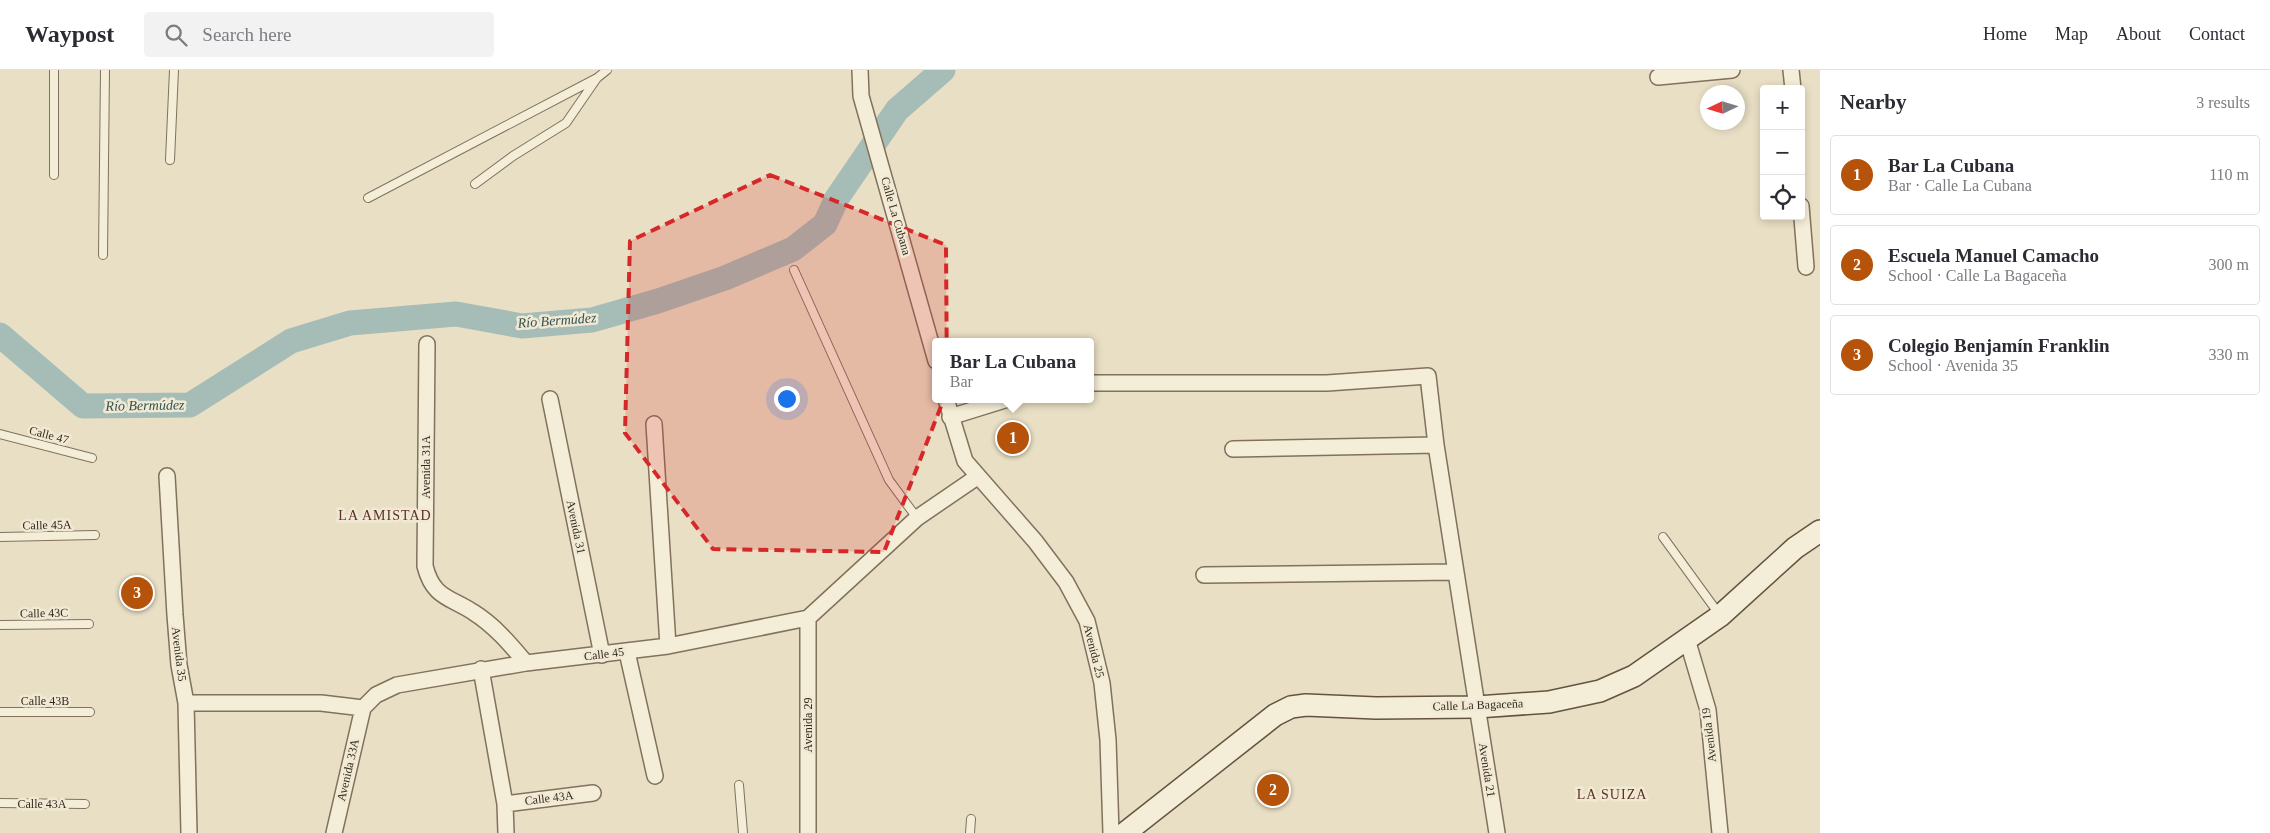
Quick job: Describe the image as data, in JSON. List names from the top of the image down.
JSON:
{
  "streets": {
    "street": [
      "Calle La Cubana",
      "Avenida 31A",
      "Avenida 31",
      "Avenida 25",
      "Avenida 35",
      "Calle 45",
      "Calle La Bagaceña",
      "Avenida 29",
      "Avenida 19",
      "Avenida 33A",
      "Avenida 21",
      "Calle 43A"
    ],
    "lane": [
      "Calle 47",
      "Calle 45A",
      "Calle 43C",
      "Calle 43B"
    ]
  },
  "crossings": [
    ["Avenida 31A", "Calle 45"],
    ["Avenida 31", "Calle 45"],
    ["Calle 45", "Avenida 29"],
    ["Calle 45", "Avenida 33A"],
    ["Calle La Bagaceña", "Avenida 19"],
    ["Calle La Bagaceña", "Avenida 21"]
  ],
  "districts": ["LA AMISTAD", "LA SUIZA"],
  "water": ["Río Bermúdez"],
  "north": "left",
  "page": {
    "header": "Waypost",
    "search": "Search here",
    "nav": [
      "Home",
      "Map",
      "About",
      "Contact"
    ],
    "heading": ["Nearby", "3 results"],
    "map_buttons": ["+", "−"],
    "list": [
      {
        "mark": "1",
        "name": "Bar La Cubana",
        "note": "Bar · Calle La Cubana",
        "value": "110 m"
      },
      {
        "mark": "2",
        "name": "Escuela Manuel Camacho",
        "note": "School · Calle La Bagaceña",
        "value": "300 m"
      },
      {
        "mark": "3",
        "name": "Colegio Benjamín Franklin",
        "note": "School · Avenida 35",
        "value": "330 m"
      }
    ],
    "popup": ["Bar La Cubana", "Bar"],
    "pins": ["1", "3", "2"]
  }
}
